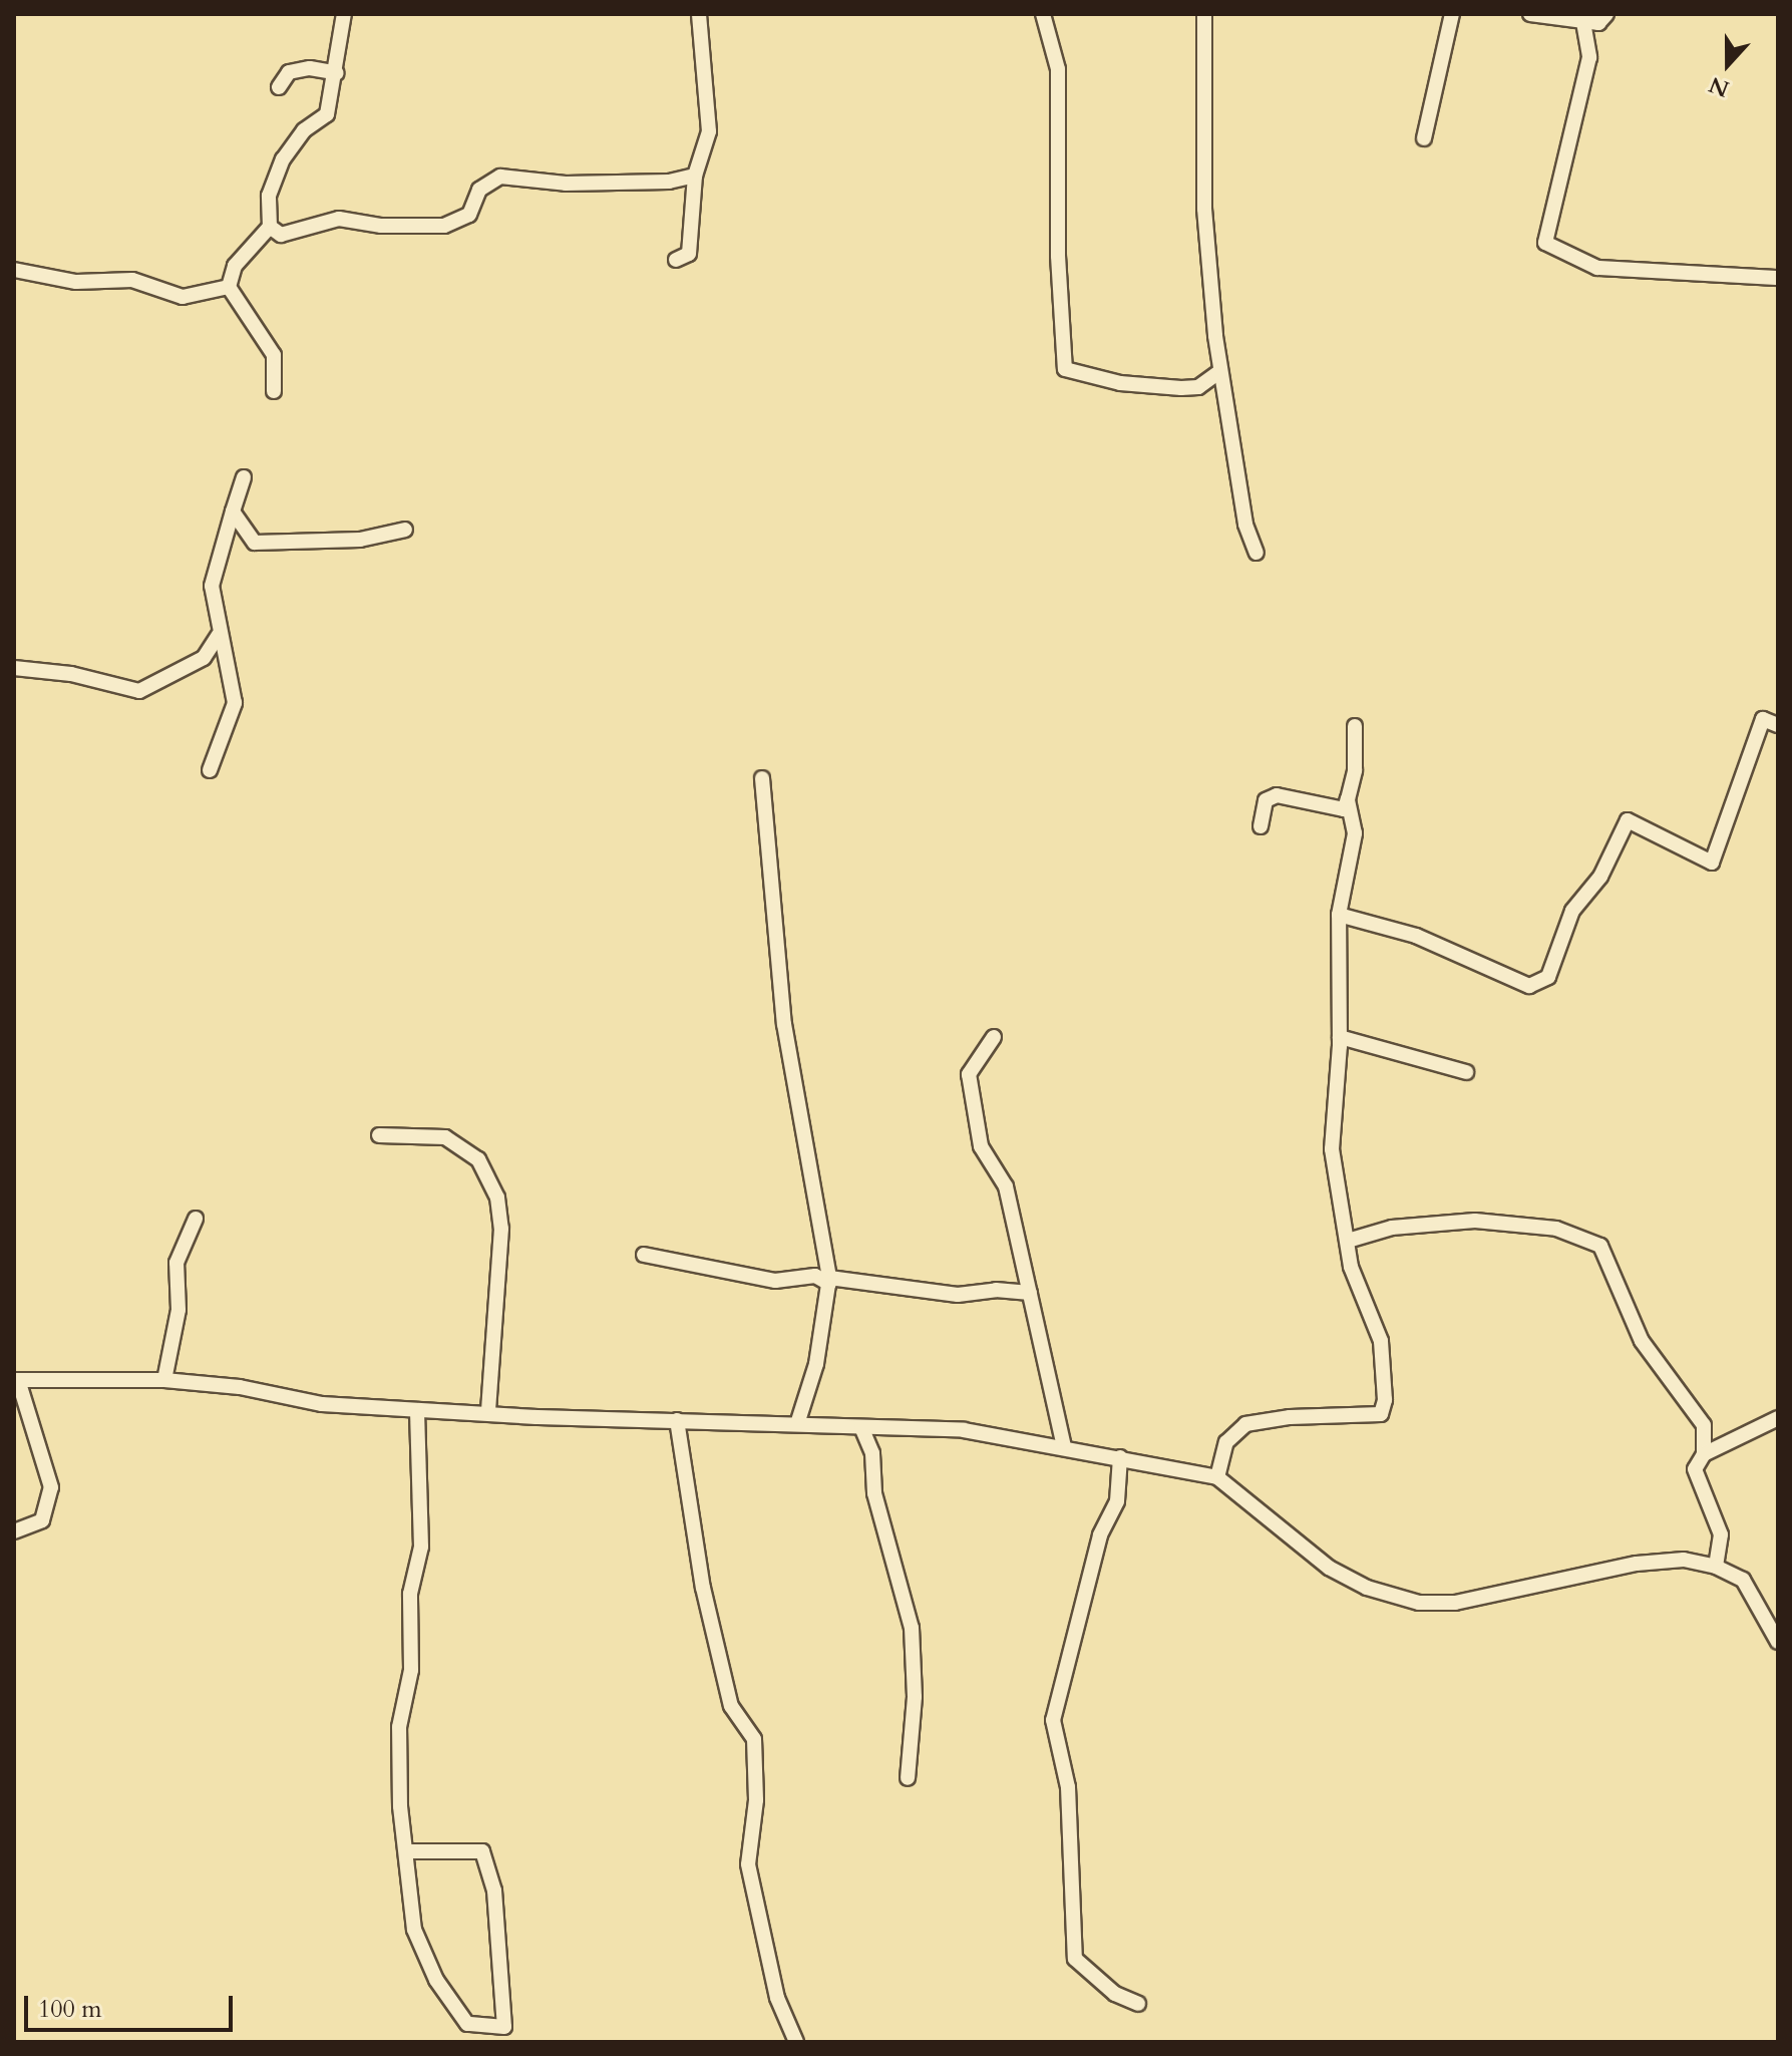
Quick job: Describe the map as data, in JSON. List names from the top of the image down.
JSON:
{
  "scale_bar": "100 m",
  "north": "bottom"
}
